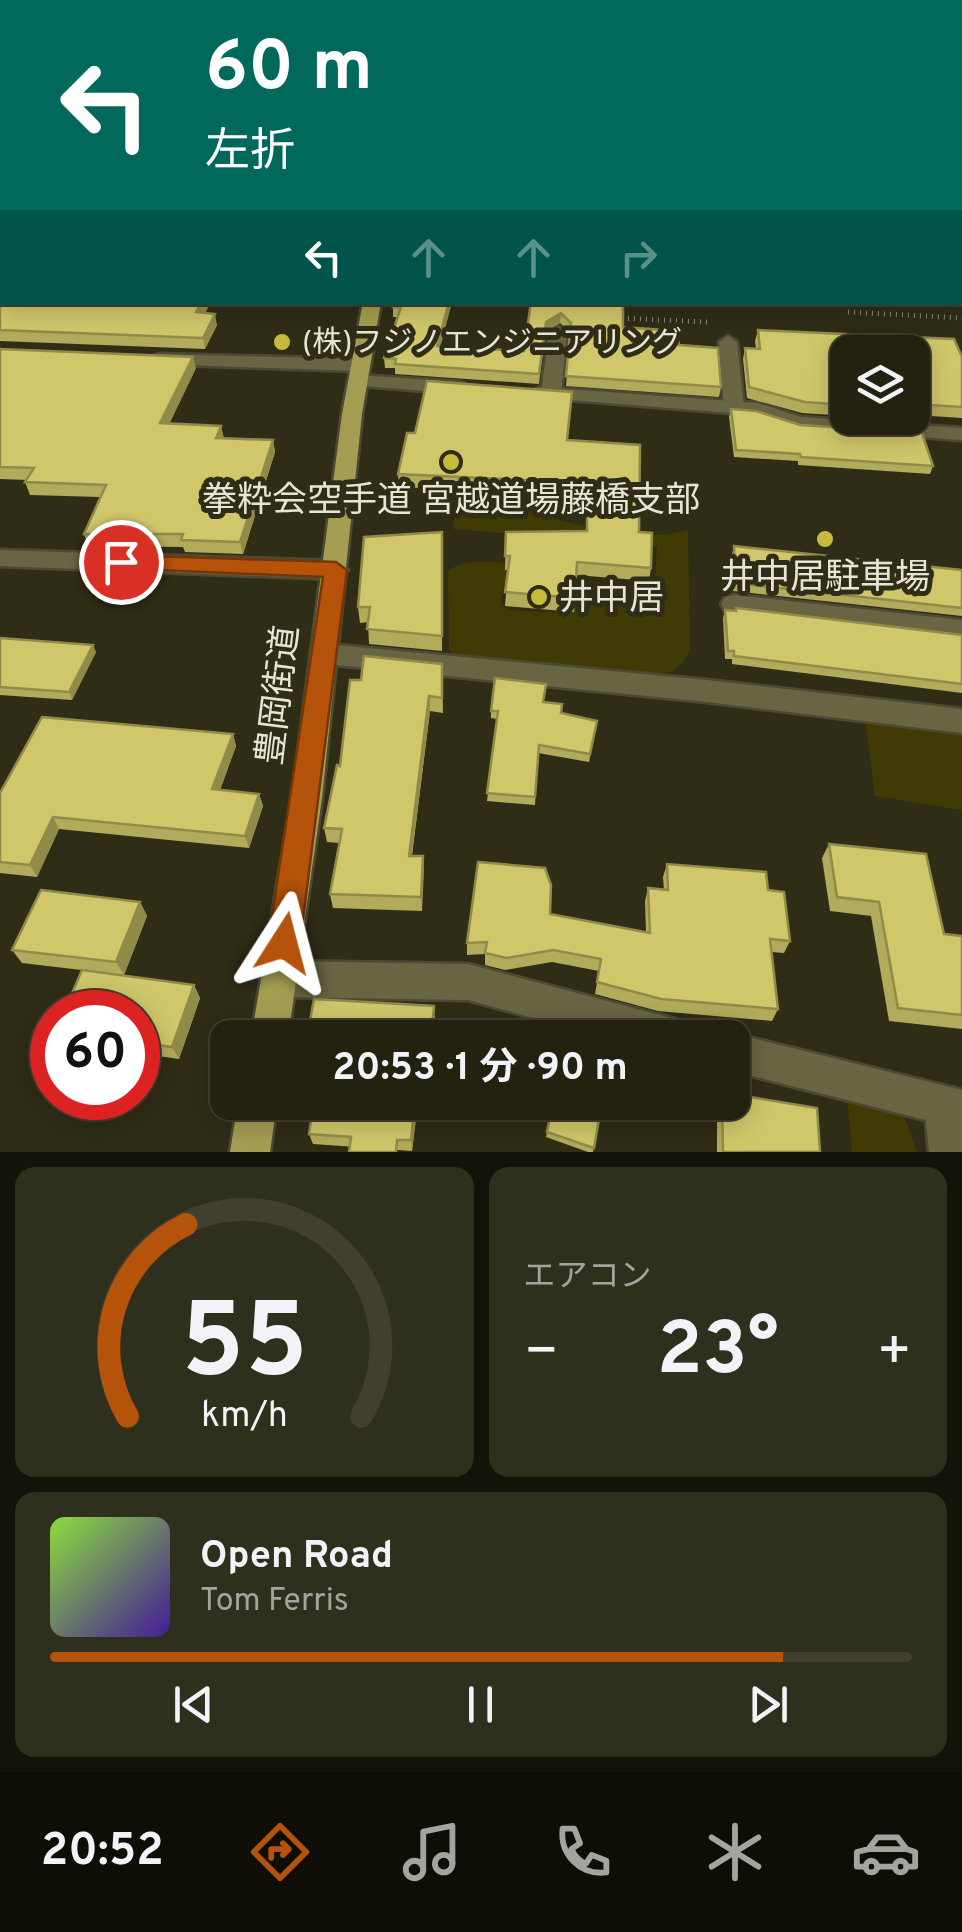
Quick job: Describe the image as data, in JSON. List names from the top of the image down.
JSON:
{
  "streets": {
    "main road": ["豊岡街道"]
  },
  "places": [
    "(株)フジノエンジニアリング",
    "拳粋会空手道 宮越道場藤橋支部",
    "井中居駐車場",
    "井中居"
  ],
  "page": {
    "turn": ["60 m", "左折"],
    "limit": "60",
    "trip": "20:53 · 1 分 · 90 m",
    "tile": "エアコン",
    "heat": ["−", "23°", "+"],
    "song": ["Open Road", "Tom Ferris"],
    "tabs": "20:52",
    "gauge": ["55", "km/h"]
  }
}
